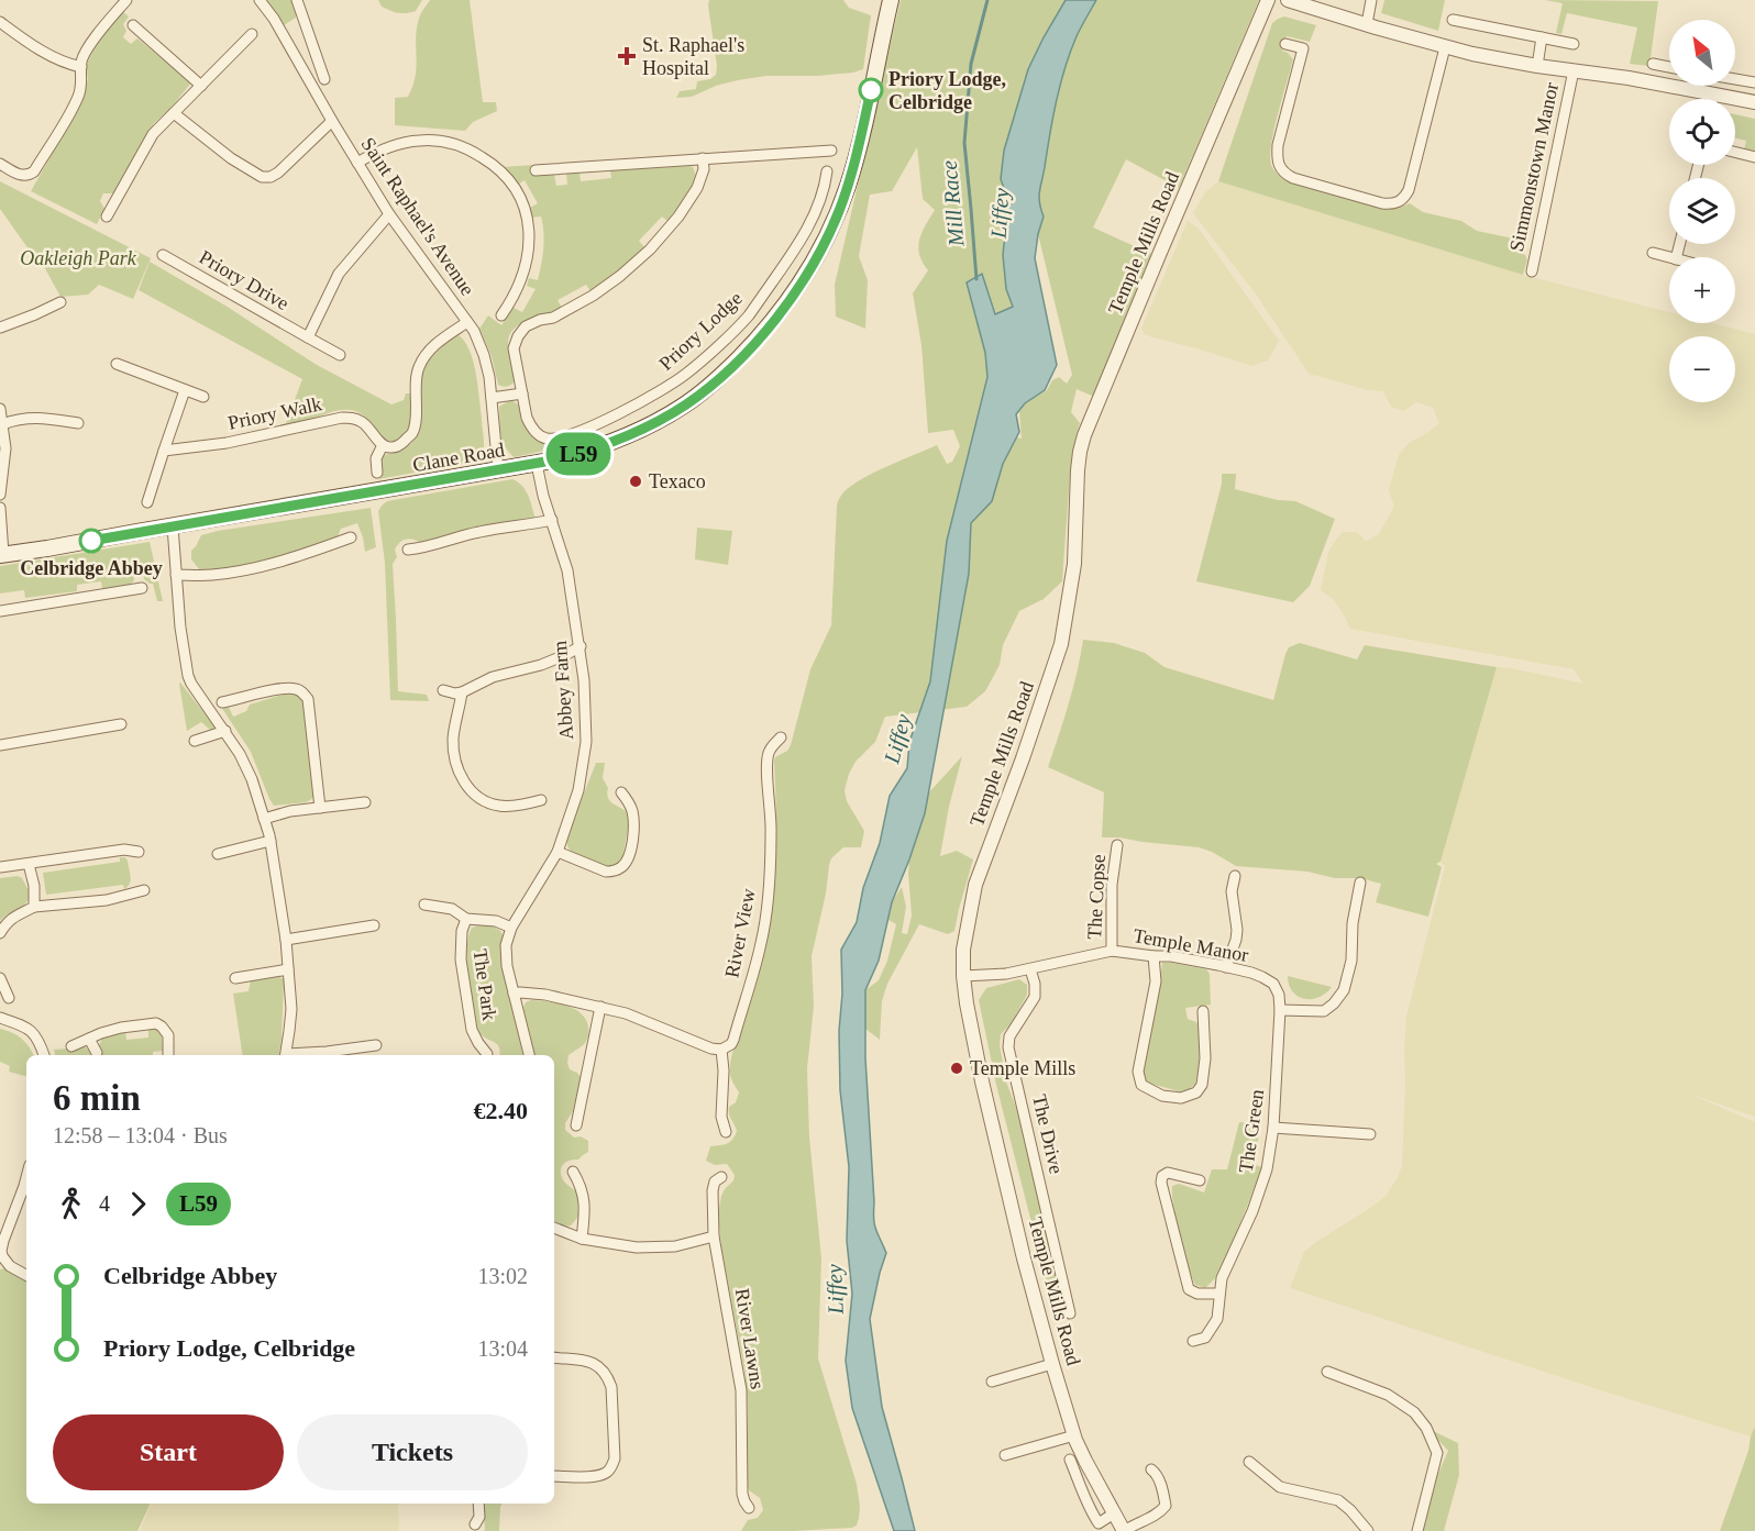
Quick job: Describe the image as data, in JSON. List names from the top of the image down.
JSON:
{
  "streets": {
    "main road": ["Clane Road"],
    "street": [
      "Simmonstown Manor",
      "Saint Raphael's Avenue",
      "Temple Mills Road",
      "Priory Drive",
      "Priory Lodge",
      "Priory Walk",
      "Abbey Farm",
      "The Copse",
      "River View",
      "Temple Manor",
      "The Park",
      "The Green",
      "The Drive",
      "River Lawns"
    ]
  },
  "crossings": [
    ["Saint Raphael's Avenue", "Clane Road"],
    ["Temple Mills Road", "Temple Manor"],
    ["Clane Road", "Abbey Farm"],
    ["Abbey Farm", "The Park"],
    ["The Copse", "Temple Manor"],
    ["Temple Manor", "The Green"],
    ["Temple Manor", "The Drive"]
  ],
  "water": ["Mill Race", "Liffey"],
  "parks": ["Oakleigh Park"],
  "places": {
    "health": ["St. Raphael's Hospital"],
    "other": [
      "Priory Lodge, Celbridge",
      "Texaco",
      "Celbridge Abbey",
      "Temple Mills"
    ]
  },
  "lines": ["bus line L59"],
  "north": "top left",
  "page": {
    "on_map": "L59",
    "map_buttons": ["+", "−"],
    "heading": ["6 min", "12:58 – 13:04 · Bus", "€2.40"],
    "legs": ["4", "L59"],
    "list": [
      {
        "name": "Celbridge Abbey",
        "value": "13:02"
      },
      {
        "name": "Priory Lodge, Celbridge",
        "value": "13:04"
      }
    ],
    "buttons": ["Start", "Tickets"]
  }
}
